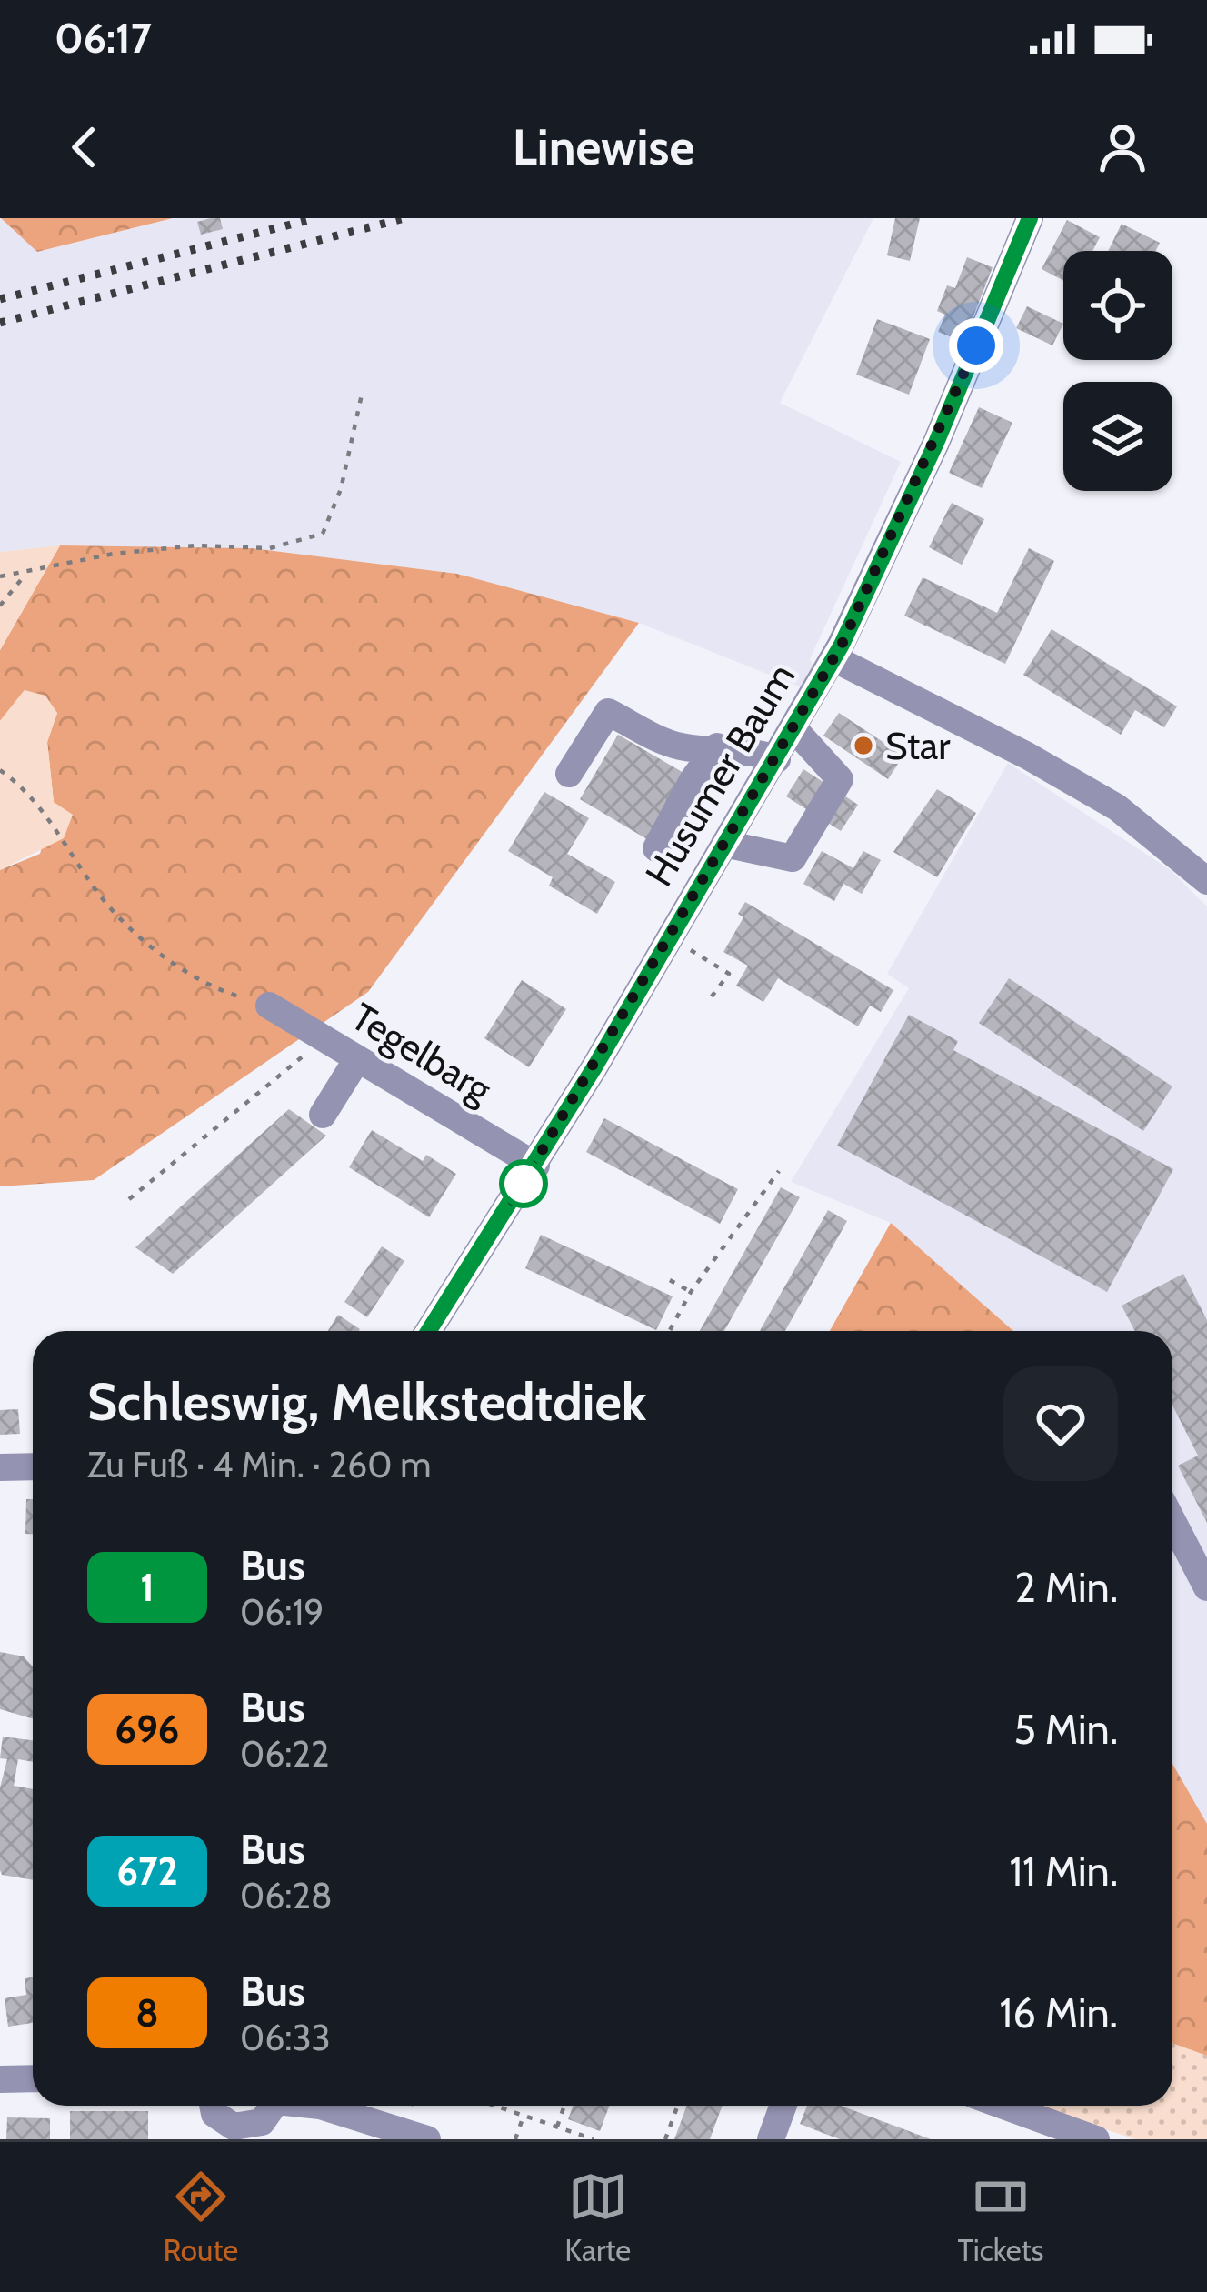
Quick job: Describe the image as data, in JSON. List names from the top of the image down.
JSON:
{
  "streets": {
    "street": ["Husumer Baum", "Tegelbarg"]
  },
  "crossings": [
    ["Husumer Baum", "Tegelbarg"]
  ],
  "places": ["Star"],
  "lines": ["bus line 1"],
  "page": {
    "status": "06:17",
    "header": "Linewise",
    "heading": ["Schleswig, Melkstedtdiek", "Zu Fuß · 4 Min. · 260 m"],
    "list": [
      {
        "mark": "1",
        "name": "Bus",
        "note": "06:19",
        "value": "2 Min."
      },
      {
        "mark": "696",
        "name": "Bus",
        "note": "06:22",
        "value": "5 Min."
      },
      {
        "mark": "672",
        "name": "Bus",
        "note": "06:28",
        "value": "11 Min."
      },
      {
        "mark": "8",
        "name": "Bus",
        "note": "06:33",
        "value": "16 Min."
      }
    ],
    "tabs": ["Route", "Karte", "Tickets"]
  }
}
